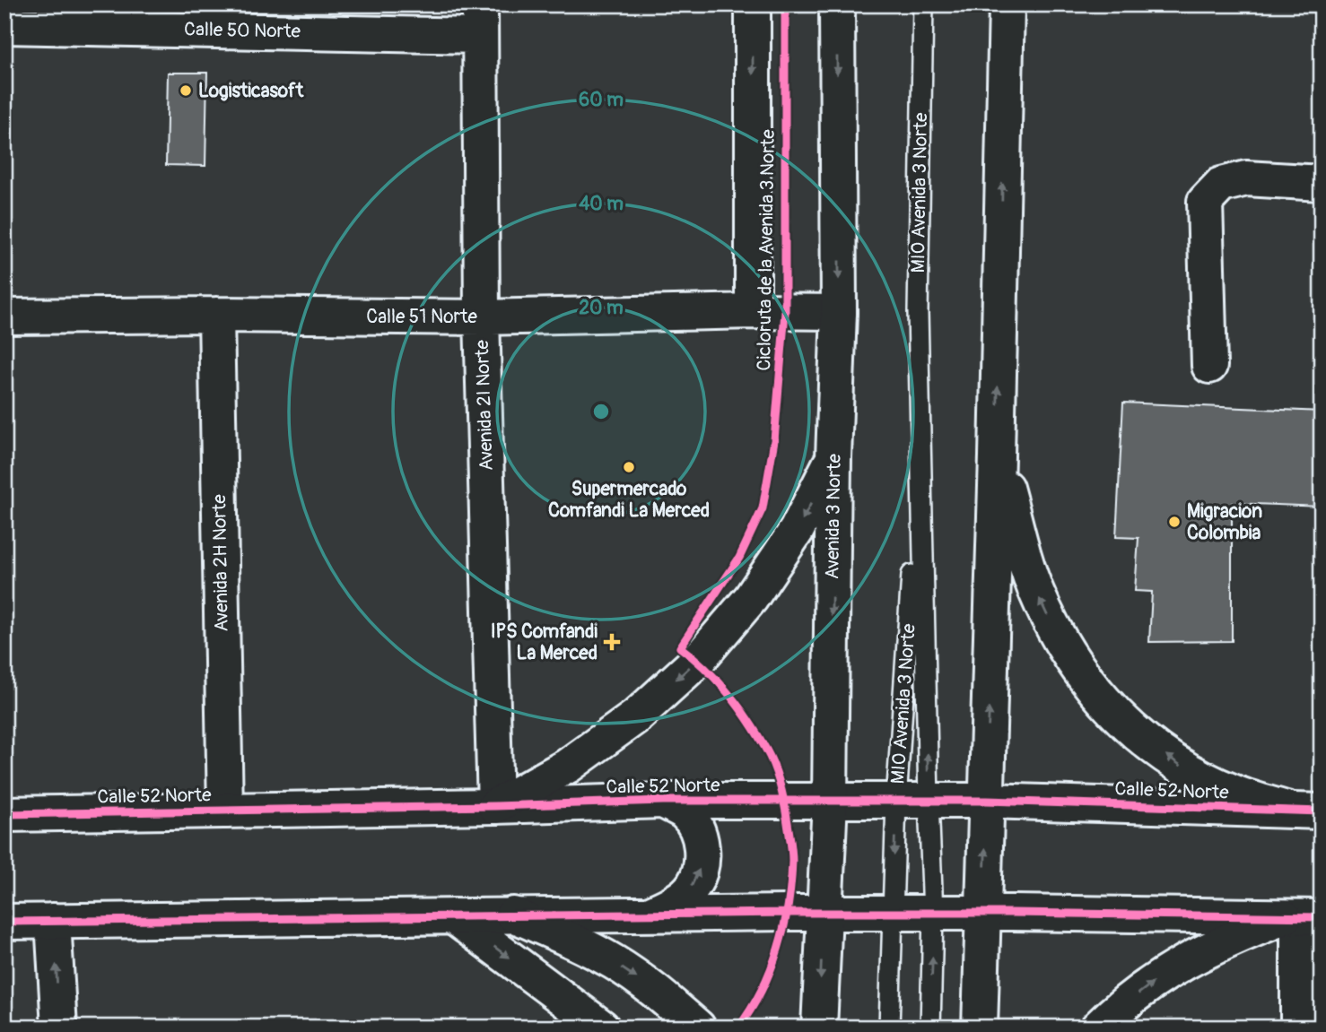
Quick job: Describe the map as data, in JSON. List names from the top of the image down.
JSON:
{
  "streets": {
    "main road": [
      "Calle 50 Norte",
      "Calle 51 Norte",
      "Avenida 2I Norte",
      "Avenida 3 Norte",
      "Avenida 2H Norte",
      "Calle 52 Norte"
    ],
    "lane": ["MIO Avenida 3 Norte"],
    "cycle path": ["Cicloruta de la Avenida 3 Norte"]
  },
  "crossings": [
    ["Calle 50 Norte", "Avenida 2I Norte"],
    ["MIO Avenida 3 Norte", "Calle 52 Norte"],
    ["Calle 51 Norte", "Avenida 2I Norte"],
    ["Calle 51 Norte", "Avenida 3 Norte"],
    ["Calle 51 Norte", "Avenida 2H Norte"],
    ["Avenida 2I Norte", "Calle 52 Norte"],
    ["Avenida 3 Norte", "Calle 52 Norte"],
    ["Avenida 2H Norte", "Calle 52 Norte"]
  ],
  "places": {
    "other": ["Logisticasoft", "Supermercado Comfandi La Merced", "Migracion Colombia"],
    "health": ["IPS Comfandi La Merced"]
  },
  "rings": ["60 m", "40 m", "20 m"]
}
